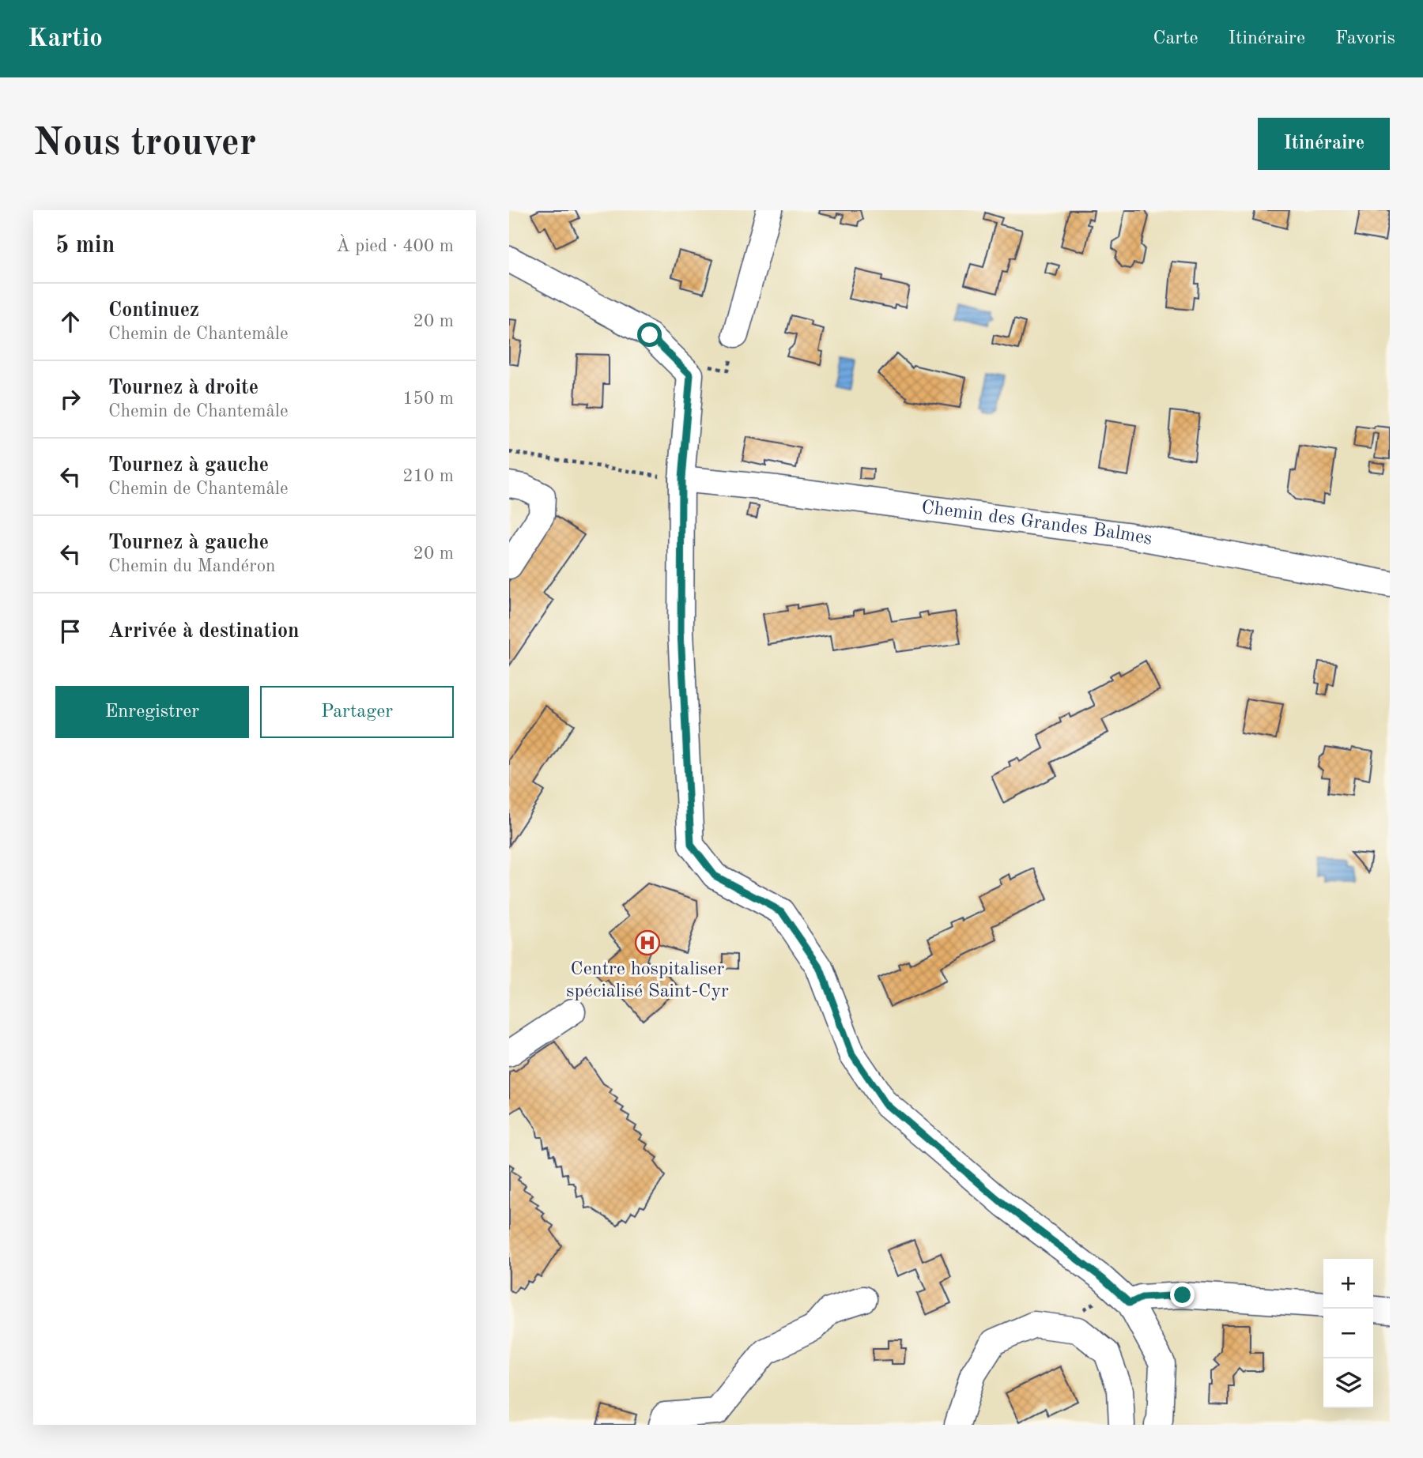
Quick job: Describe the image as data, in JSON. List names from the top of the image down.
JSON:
{
  "streets": {
    "street": ["Chemin des Grandes Balmes"]
  },
  "places": {
    "hospital": ["Centre hospitaliser spécialisé Saint-Cyr"]
  },
  "page": {
    "header": "Kartio",
    "nav": ["Carte", "Itinéraire", "Favoris"],
    "buttons": [
      "Itinéraire",
      ["Enregistrer", "Partager"]
    ],
    "title": "Nous trouver",
    "heading": ["5 min", "À pied · 400 m"],
    "list": [
      ["Continuez", "Chemin de Chantemâle", "20 m"],
      ["Tournez à droite", "Chemin de Chantemâle", "150 m"],
      ["Tournez à gauche", "Chemin de Chantemâle", "210 m"],
      ["Tournez à gauche", "Chemin du Mandéron", "20 m"],
      "Arrivée à destination"
    ],
    "map_buttons": ["+", "−"]
  }
}
